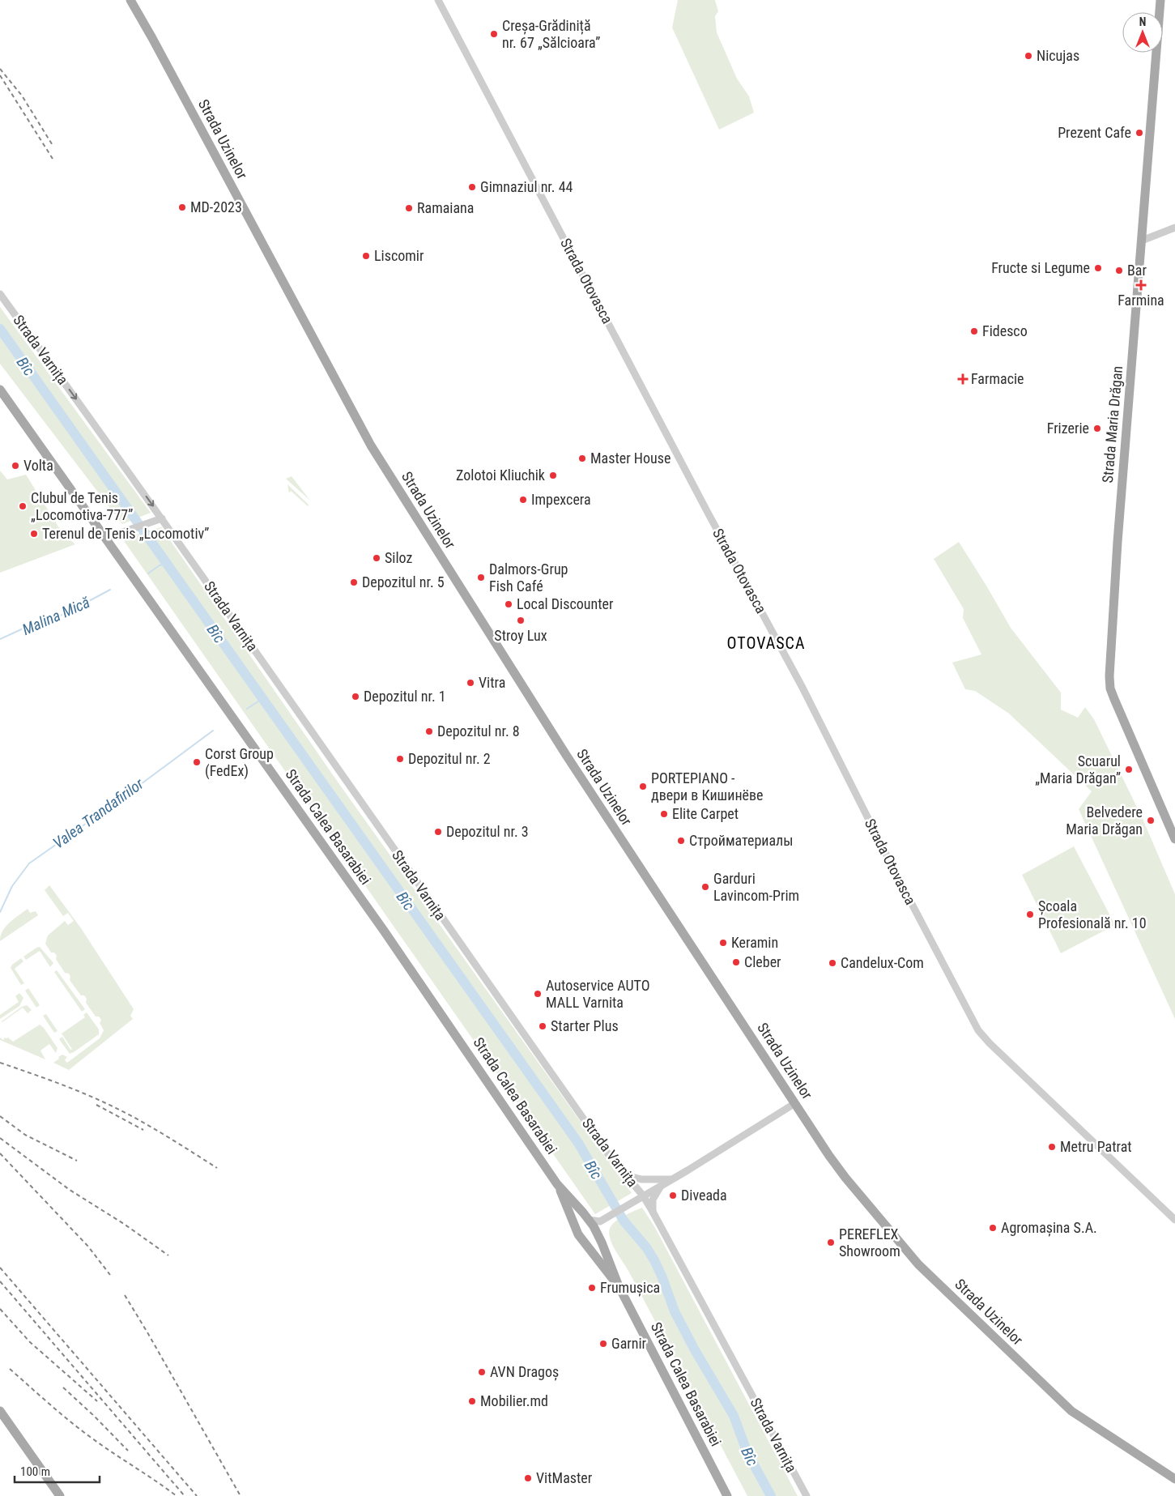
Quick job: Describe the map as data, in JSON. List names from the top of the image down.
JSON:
{
  "streets": {
    "main road": ["Strada Uzinelor", "Strada Maria Drăgan", "Strada Calea Basarabiei"],
    "street": ["Strada Otovasca", "Strada Varnița"]
  },
  "districts": ["OTOVASCA"],
  "water": ["Bîc", "Malina Mică", "Valea Trandafirilor"],
  "places": {
    "other": [
      "Creșa-Grădiniță nr. 67 „Sălcioara”",
      "Nicujas",
      "Prezent Cafe",
      "Gimnaziul nr. 44",
      "MD-2023",
      "Ramaiana",
      "Liscomir",
      "Fructe si Legume",
      "Bar",
      "Fidesco",
      "Frizerie",
      "Master House",
      "Volta",
      "Zolotoi Kliuchik",
      "Impexcera",
      "Clubul de Tenis „Locomotiva-777”",
      "Terenul de Tenis „Locomotiv”",
      "Siloz",
      "Dalmors-Grup Fish Café",
      "Depozitul nr. 5",
      "Local Discounter",
      "Stroy Lux",
      "Vitra",
      "Depozitul nr. 1",
      "Depozitul nr. 8",
      "Depozitul nr. 2",
      "Corst Group (FedEx)",
      "Scuarul „Maria Drăgan”",
      "PORTEPIANO - двери в Кишинёве",
      "Elite Carpet",
      "Belvedere Maria Drăgan",
      "Depozitul nr. 3",
      "Стройматериалы",
      "Garduri Lavincom-Prim",
      "Școala Profesională nr. 10",
      "Keramin",
      "Cleber",
      "Candelux-Com",
      "Autoservice AUTO MALL Varnita",
      "Starter Plus",
      "Metru Patrat",
      "Diveada",
      "Agromașina S.A.",
      "PEREFLEX Showroom",
      "Frumușica",
      "Garnir",
      "AVN Dragoș",
      "Mobilier.md",
      "VitMaster"
    ],
    "health": ["Farmina", "Farmacie"]
  },
  "scale_bar": "100 m",
  "north": "top"
}
